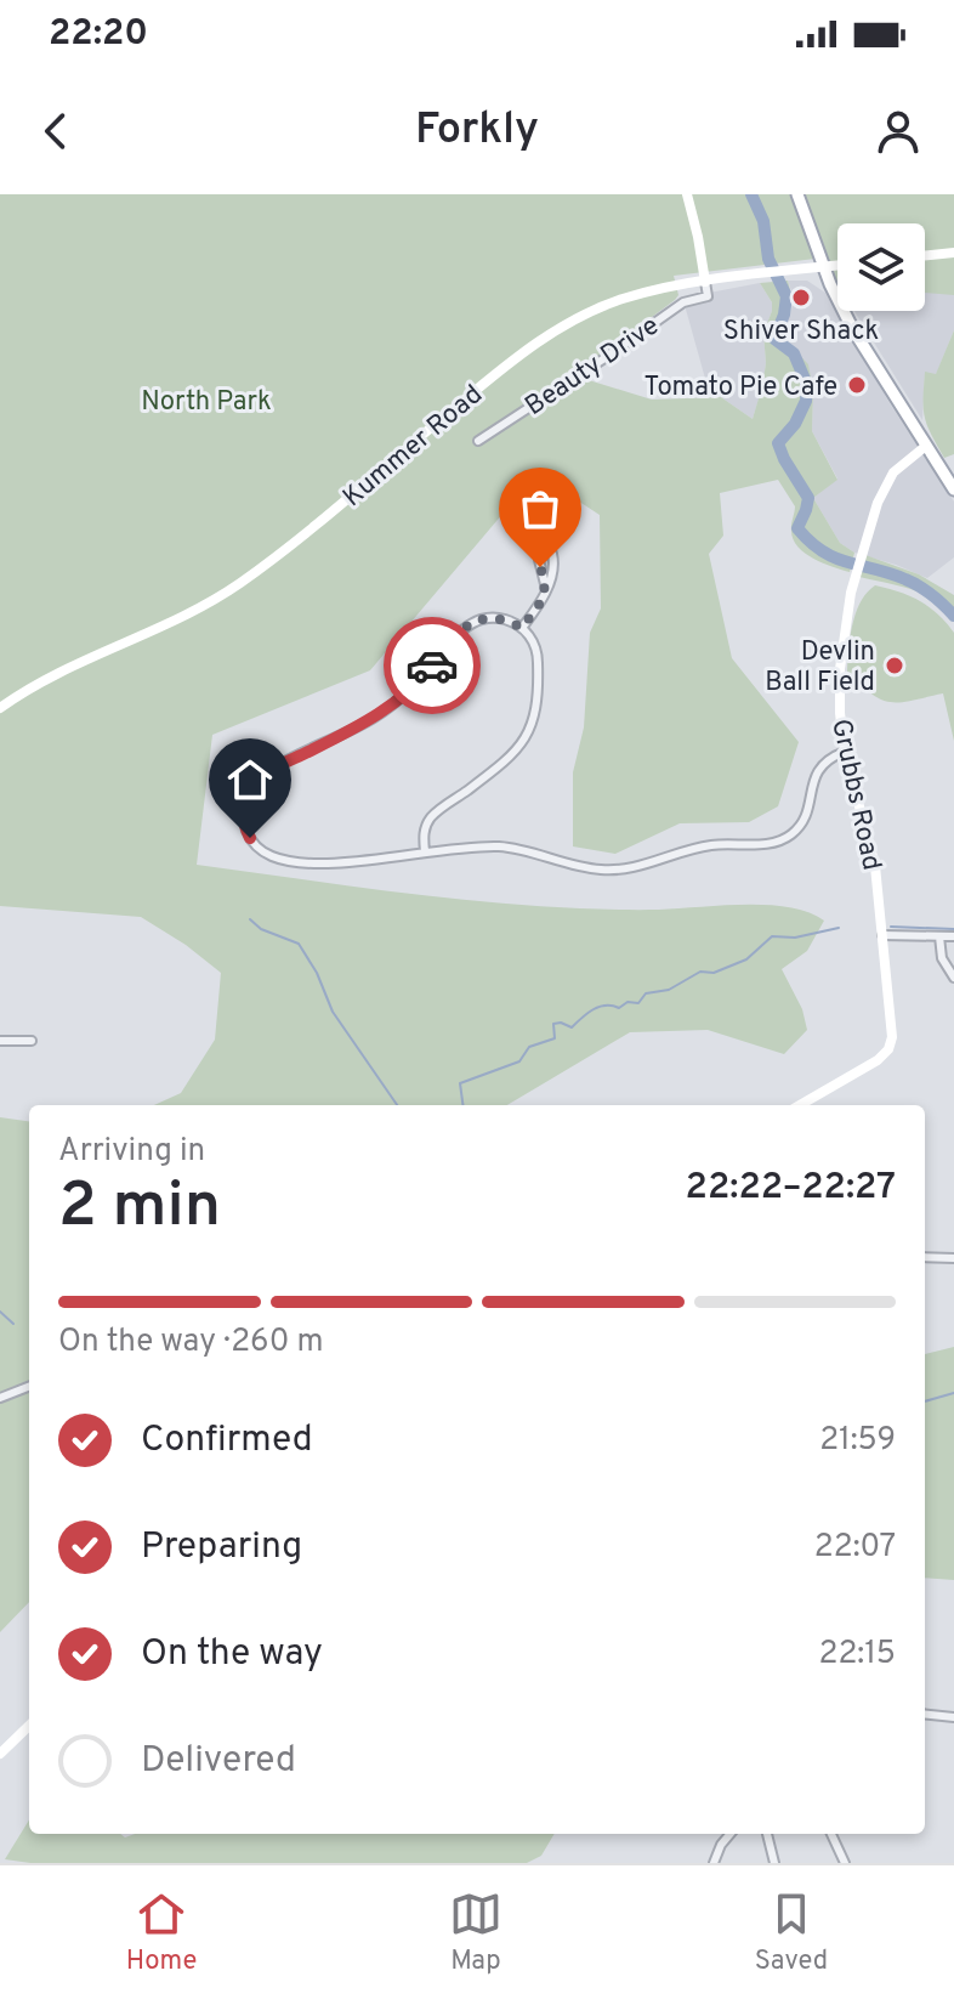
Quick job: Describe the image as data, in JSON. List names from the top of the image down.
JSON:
{
  "streets": {
    "street": ["Beauty Drive", "Kummer Road", "Grubbs Road"]
  },
  "crossings": [
    ["Beauty Drive", "Kummer Road"]
  ],
  "parks": ["North Park"],
  "places": ["Shiver Shack", "Tomato Pie Cafe", "Devlin Ball Field"],
  "page": {
    "status": "22:20",
    "header": "Forkly",
    "heading": ["2 min", "Arriving in", "22:22–22:27"],
    "bar": "On the way · 260 m",
    "list": [
      ["Confirmed", "21:59"],
      ["Preparing", "22:07"],
      ["On the way", "22:15"],
      "Delivered"
    ],
    "tabs": ["Home", "Map", "Saved"]
  }
}
